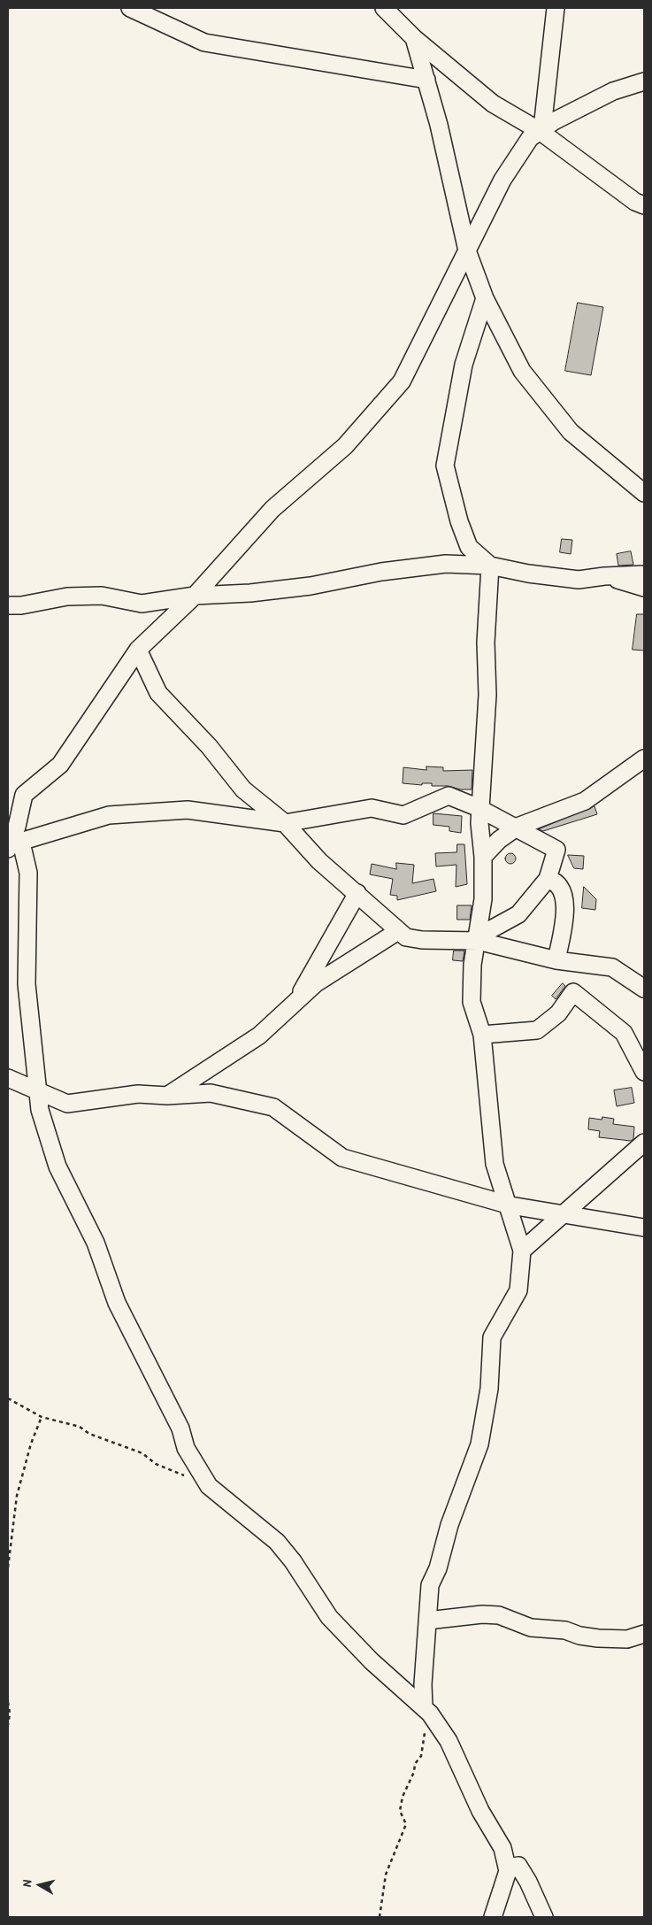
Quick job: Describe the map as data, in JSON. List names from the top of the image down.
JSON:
{
  "north": "left"
}
